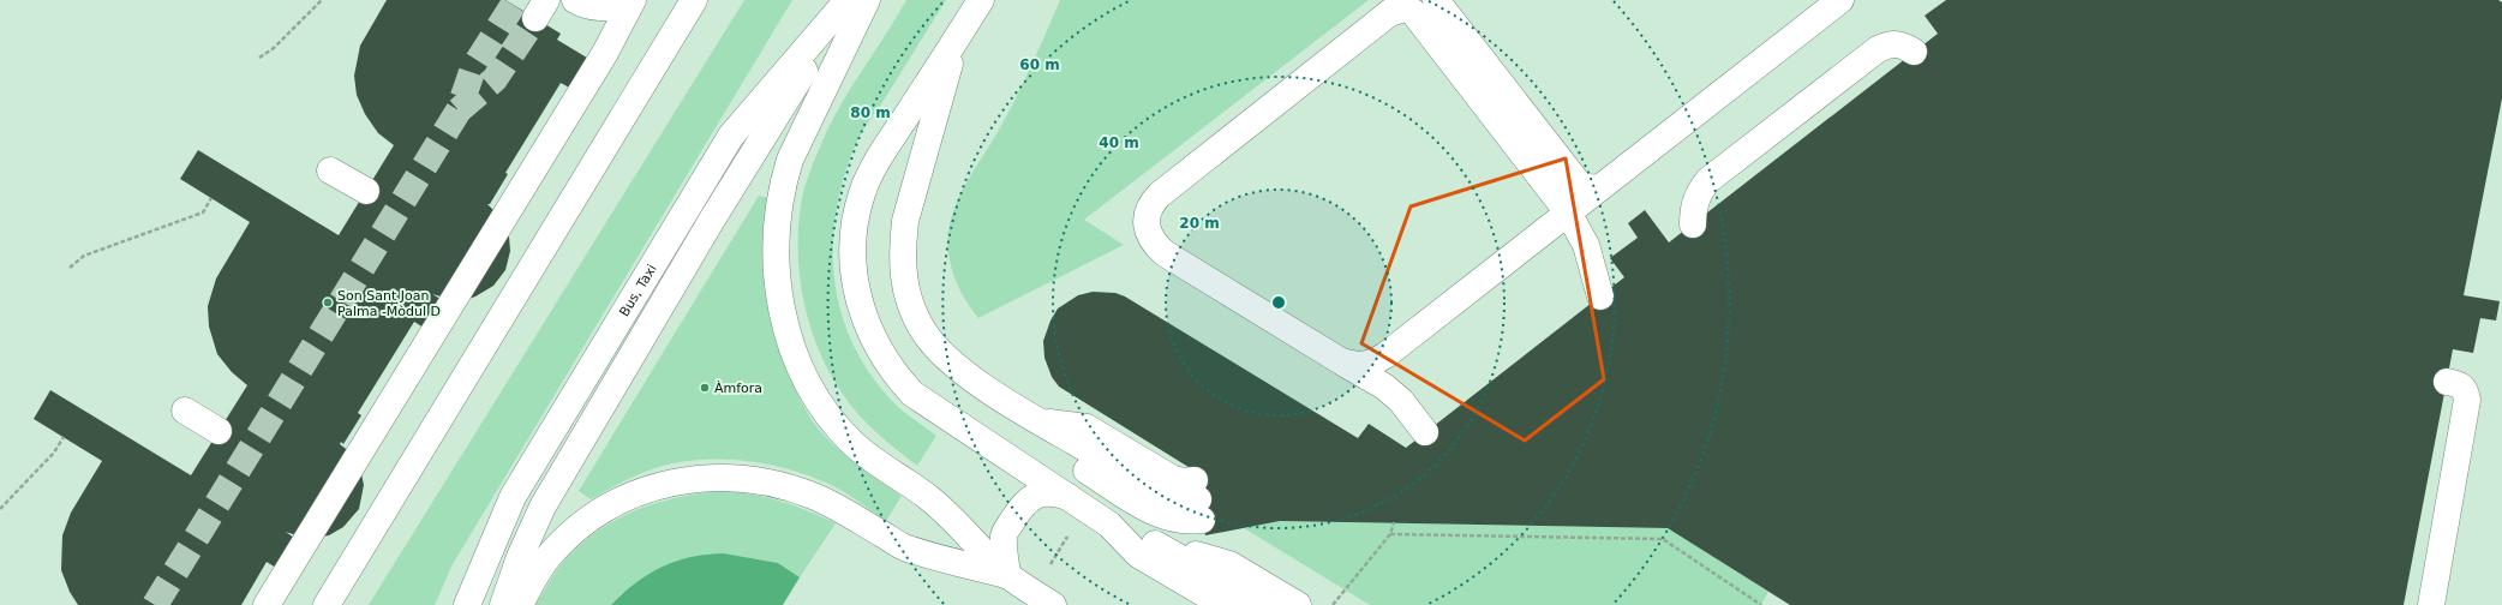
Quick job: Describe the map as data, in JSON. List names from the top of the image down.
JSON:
{
  "streets": {
    "street": ["Bus, Taxi"]
  },
  "places": ["Son Sant Joan Palma -Mòdul D", "Àmfora"],
  "rings": [
    "60 m",
    "80 m",
    "40 m",
    "20 m"
  ]
}
